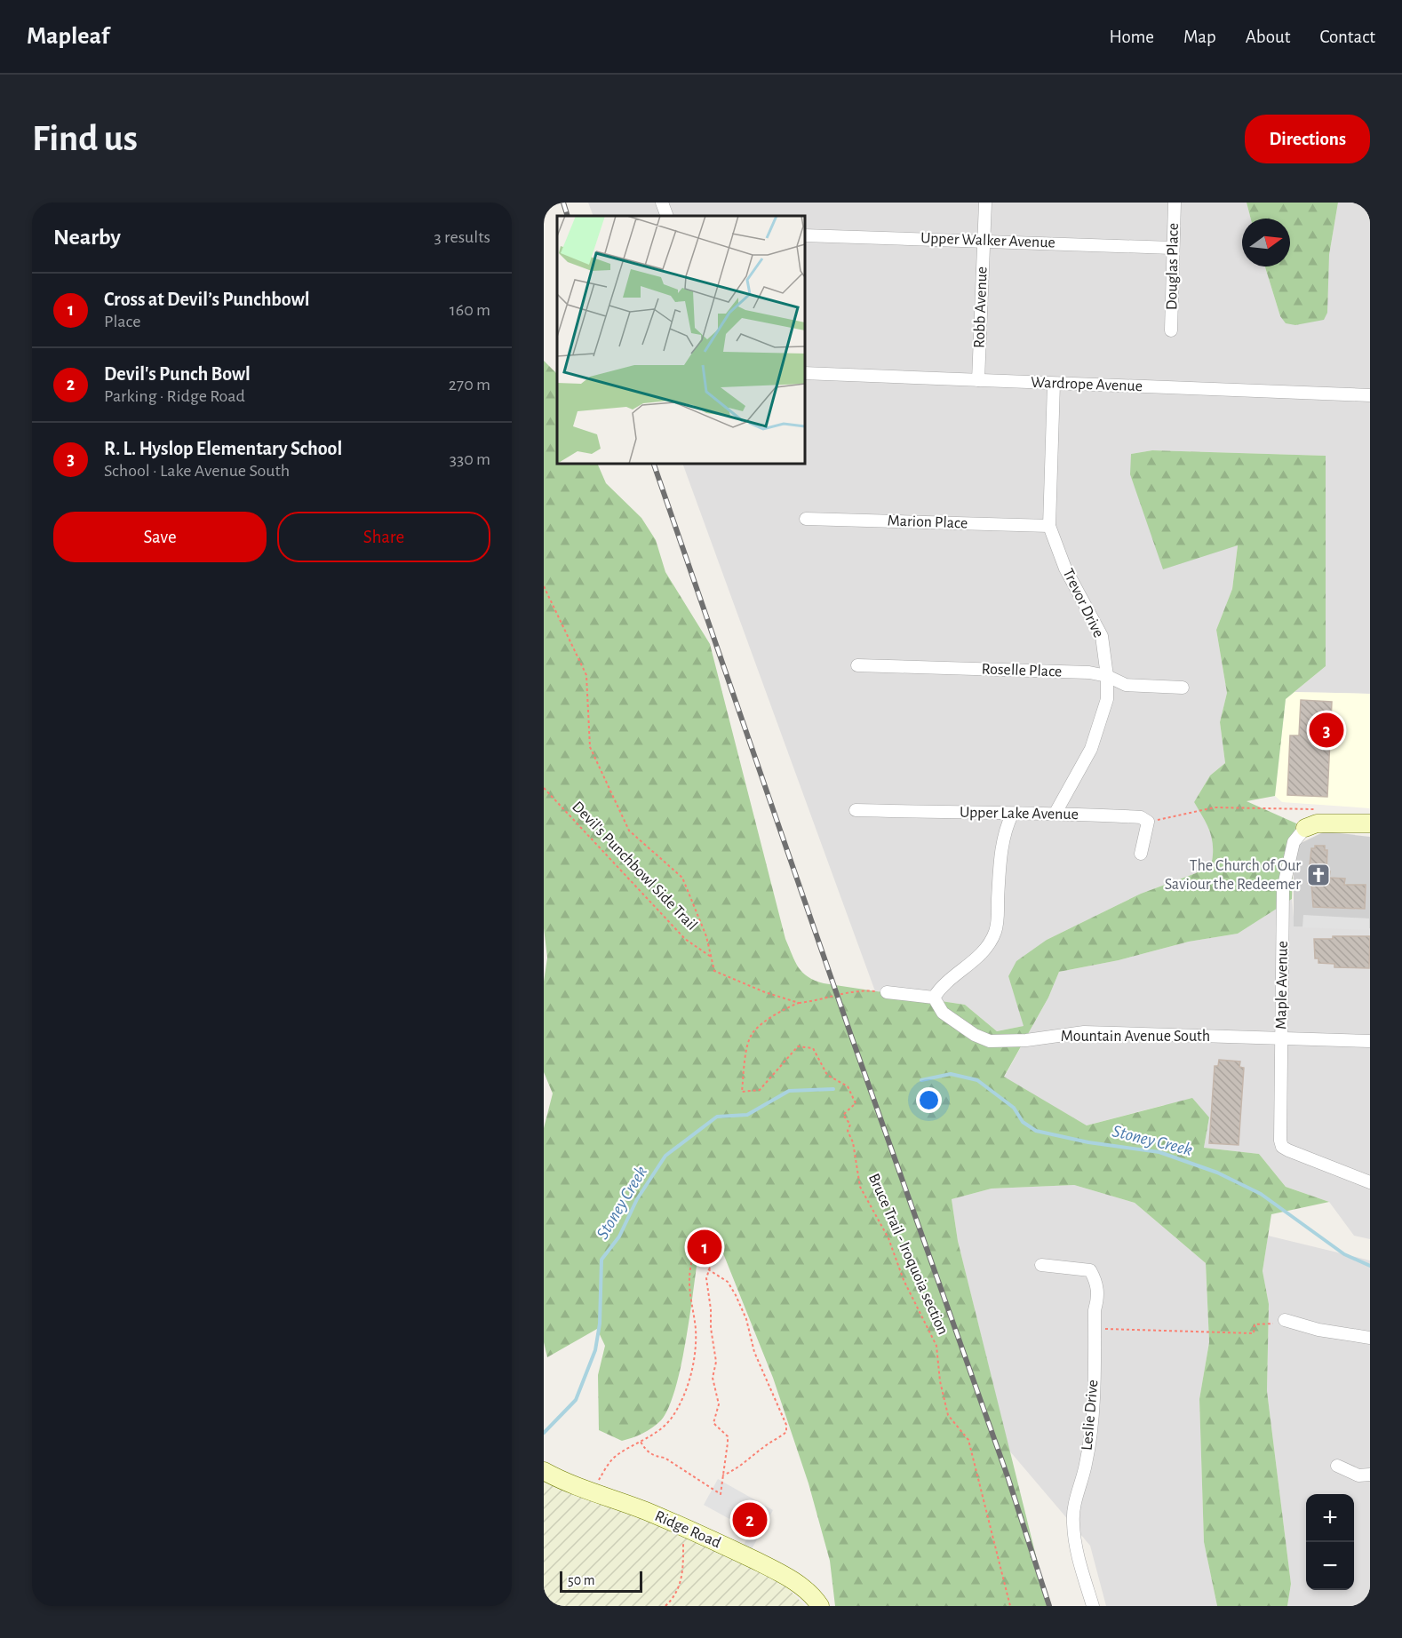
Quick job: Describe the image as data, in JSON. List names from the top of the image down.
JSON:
{
  "streets": {
    "main road": ["Ridge Road"],
    "street": [
      "Upper Walker Avenue",
      "Douglas Place",
      "Robb Avenue",
      "Wardrope Avenue",
      "Marion Place",
      "Trevor Drive",
      "Roselle Place",
      "Upper Lake Avenue",
      "Maple Avenue",
      "Mountain Avenue South",
      "Leslie Drive"
    ],
    "path": ["Devil's Punchbowl Side Trail", "Bruce Trail - Iroquoia section"]
  },
  "crossings": [
    ["Upper Walker Avenue", "Douglas Place"],
    ["Upper Walker Avenue", "Robb Avenue"],
    ["Robb Avenue", "Wardrope Avenue"],
    ["Wardrope Avenue", "Trevor Drive"],
    ["Marion Place", "Trevor Drive"],
    ["Trevor Drive", "Roselle Place"],
    ["Trevor Drive", "Upper Lake Avenue"],
    ["Maple Avenue", "Mountain Avenue South"]
  ],
  "water": ["Stoney Creek"],
  "places": {
    "church": ["The Church of Our Saviour the Redeemer"]
  },
  "scale_bar": "50 m",
  "north": "right",
  "page": {
    "header": "Mapleaf",
    "nav": [
      "Home",
      "Map",
      "About",
      "Contact"
    ],
    "buttons": [
      "Directions",
      ["Save", "Share"]
    ],
    "title": "Find us",
    "heading": ["Nearby", "3 results"],
    "list": [
      {
        "mark": "1",
        "name": "Cross at Devil’s Punchbowl",
        "note": "Place",
        "value": "160 m"
      },
      {
        "mark": "2",
        "name": "Devil's Punch Bowl",
        "note": "Parking · Ridge Road",
        "value": "270 m"
      },
      {
        "mark": "3",
        "name": "R. L. Hyslop Elementary School",
        "note": "School · Lake Avenue South",
        "value": "330 m"
      }
    ],
    "pins": ["3", "1", "2"],
    "map_buttons": ["+", "−"],
    "scale": "50 m"
  }
}
